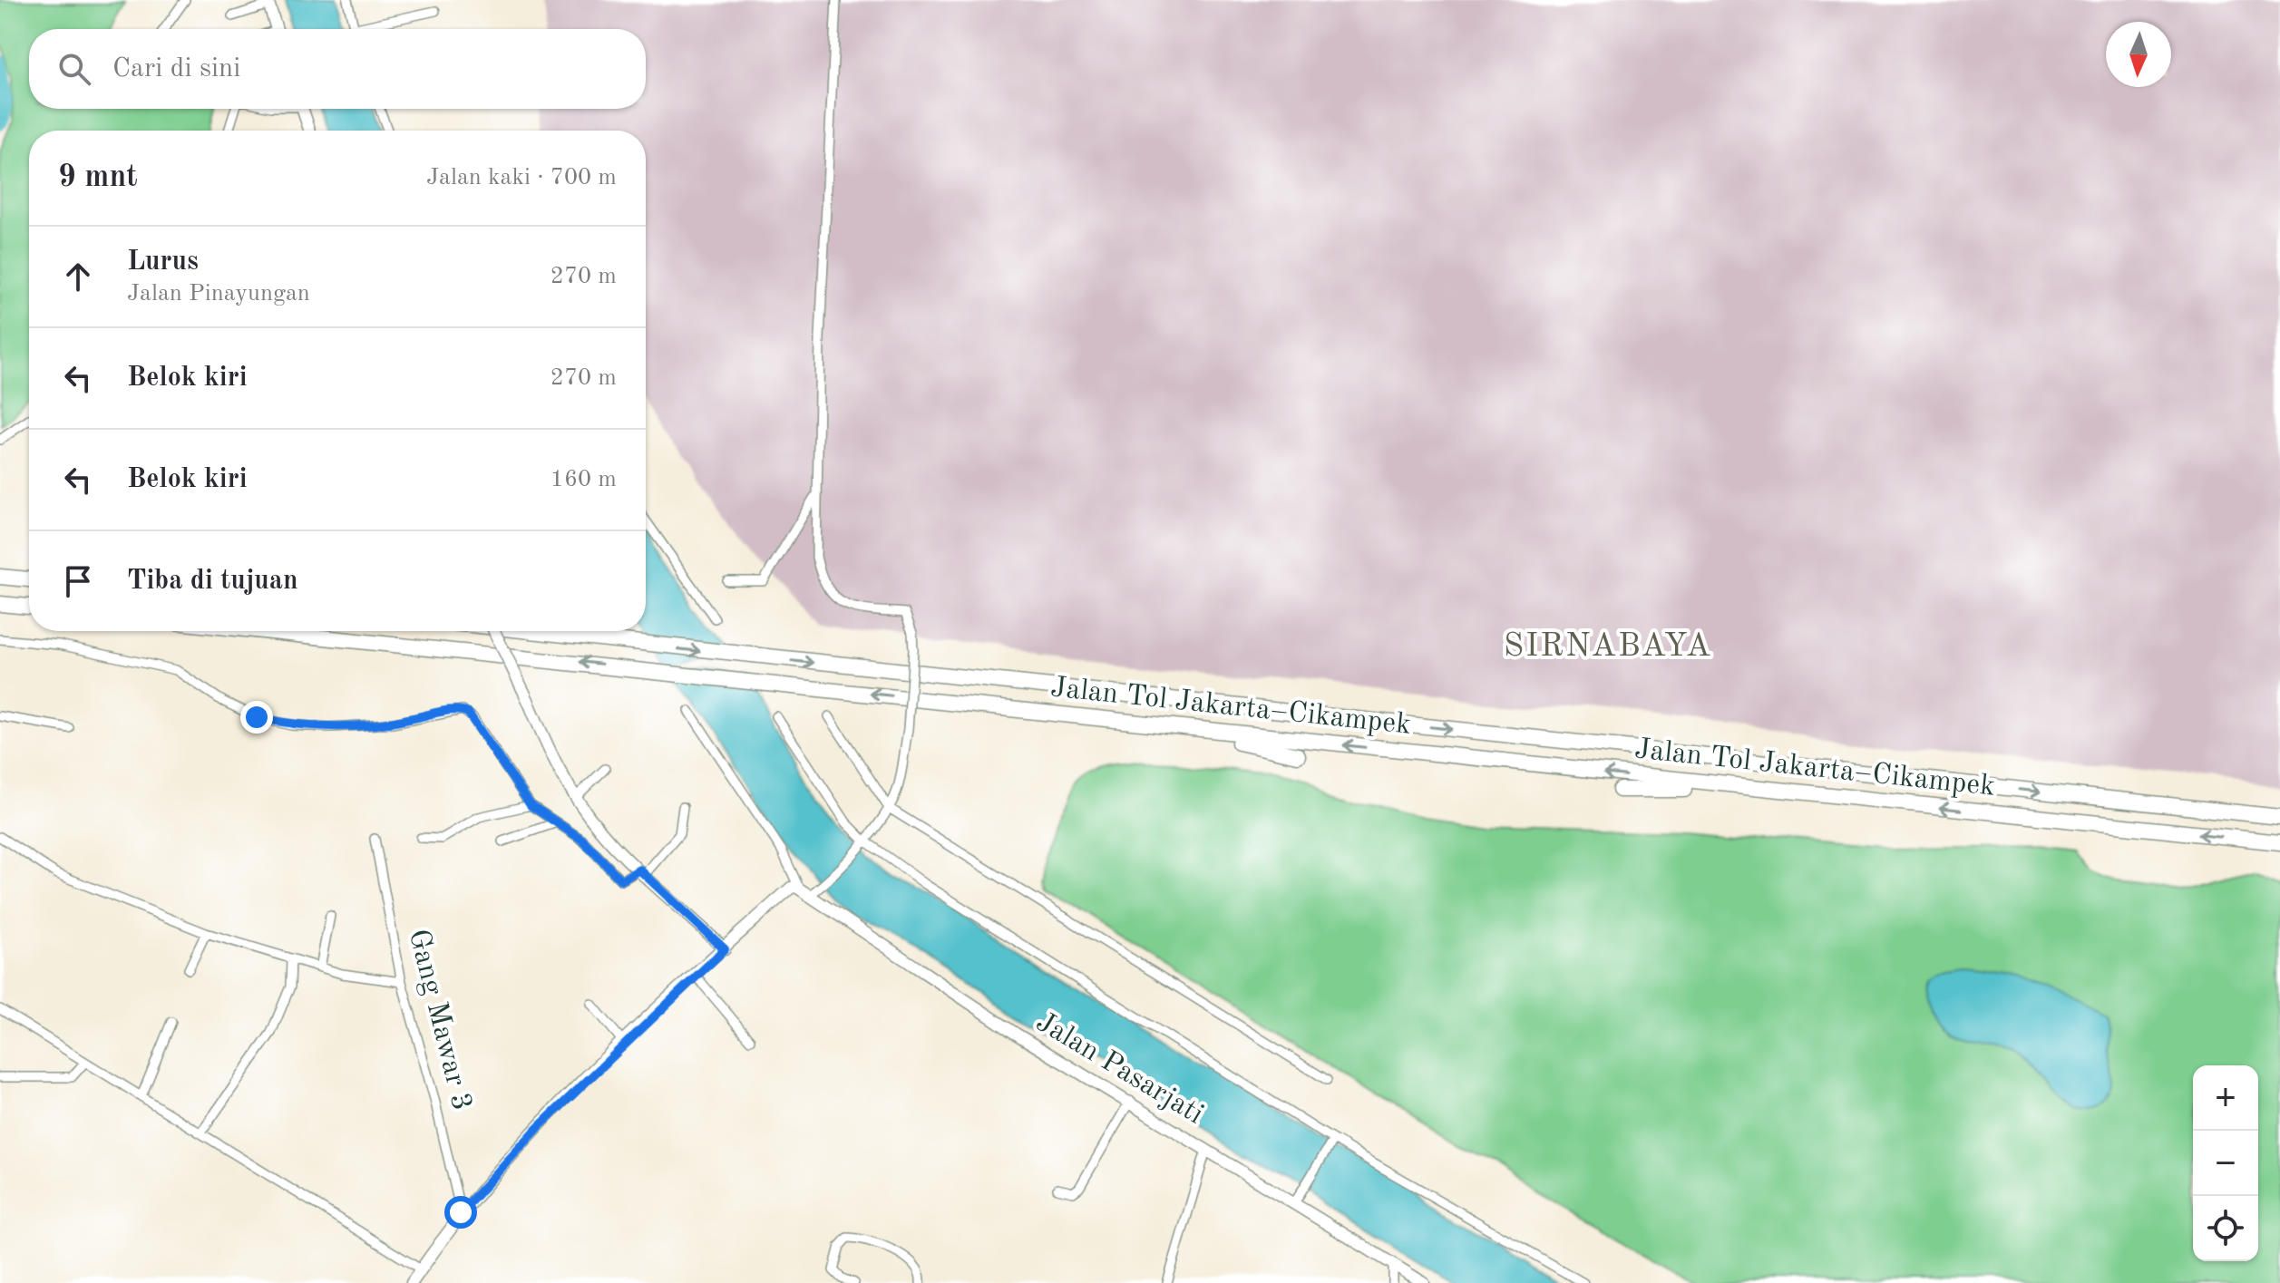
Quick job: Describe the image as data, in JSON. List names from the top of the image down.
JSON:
{
  "streets": {
    "highway": ["Jalan Tol Jakarta–Cikampek"],
    "main road": ["Jalan Pasarjati"],
    "street": ["Gang Mawar 3"]
  },
  "districts": ["SIRNABAYA"],
  "north": "bottom",
  "page": {
    "search": "Cari di sini",
    "heading": ["9 mnt", "Jalan kaki · 700 m"],
    "list": [
      ["Lurus", "Jalan Pinayungan", "270 m"],
      ["Belok kiri", "270 m"],
      ["Belok kiri", "160 m"],
      "Tiba di tujuan"
    ],
    "map_buttons": ["+", "−"]
  }
}
